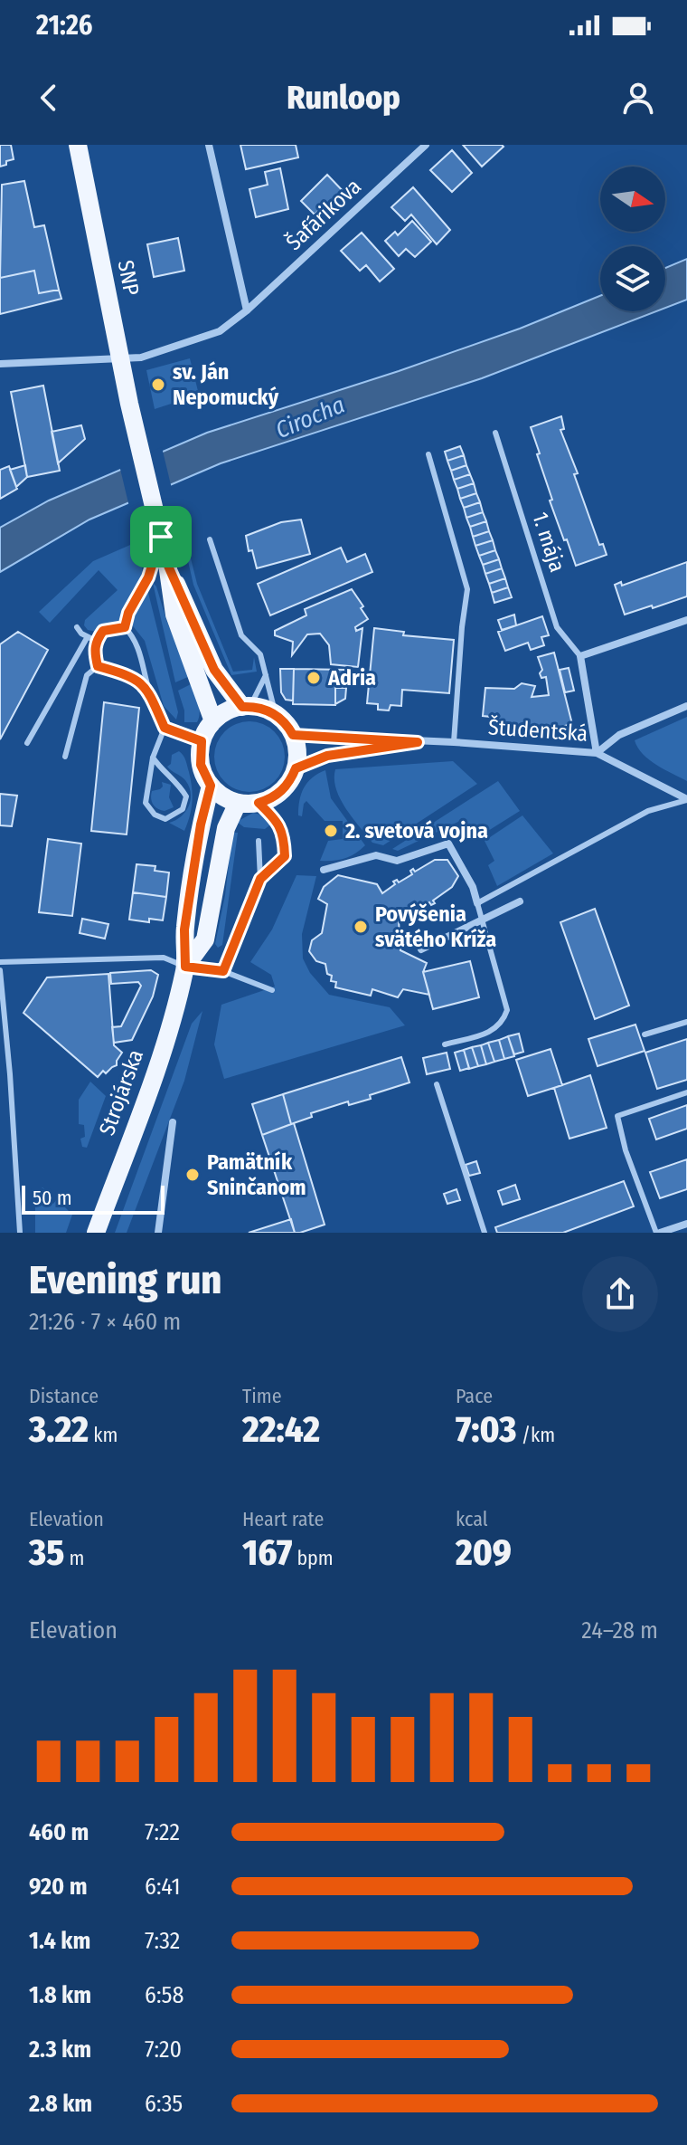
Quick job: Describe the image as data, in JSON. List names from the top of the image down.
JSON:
{
  "streets": {
    "main road": ["SNP", "Strojárska"],
    "street": ["Šafárikova", "1. mája", "Študentská"]
  },
  "crossings": [
    ["Šafárikova", "SNP"],
    ["1. mája", "Študentská"]
  ],
  "water": ["Cirocha"],
  "places": [
    "sv. Ján Nepomucký",
    "Adria",
    "2. svetová vojna",
    "Povýšenia svätého Kríža",
    "Pamätník Sninčanom"
  ],
  "scale_bar": "50 m",
  "north": "right",
  "page": {
    "status": "21:26",
    "header": "Runloop",
    "scale": "50 m",
    "heading": ["Evening run", "21:26 · 7 × 460 m"],
    "stats": [
      ["Distance", "3.22 km"],
      ["Time", "22:42"],
      ["Pace", "7:03 /km"],
      ["Elevation", "35 m"],
      ["Heart rate", "167 bpm"],
      ["kcal", "209"]
    ],
    "chart": ["Elevation", "24–28 m"],
    "list": [
      {
        "name": "460 m",
        "note": "7:22"
      },
      {
        "name": "920 m",
        "note": "6:41"
      },
      {
        "name": "1.4 km",
        "note": "7:32"
      },
      {
        "name": "1.8 km",
        "note": "6:58"
      },
      {
        "name": "2.3 km",
        "note": "7:20"
      },
      {
        "name": "2.8 km",
        "note": "6:35"
      }
    ]
  }
}
